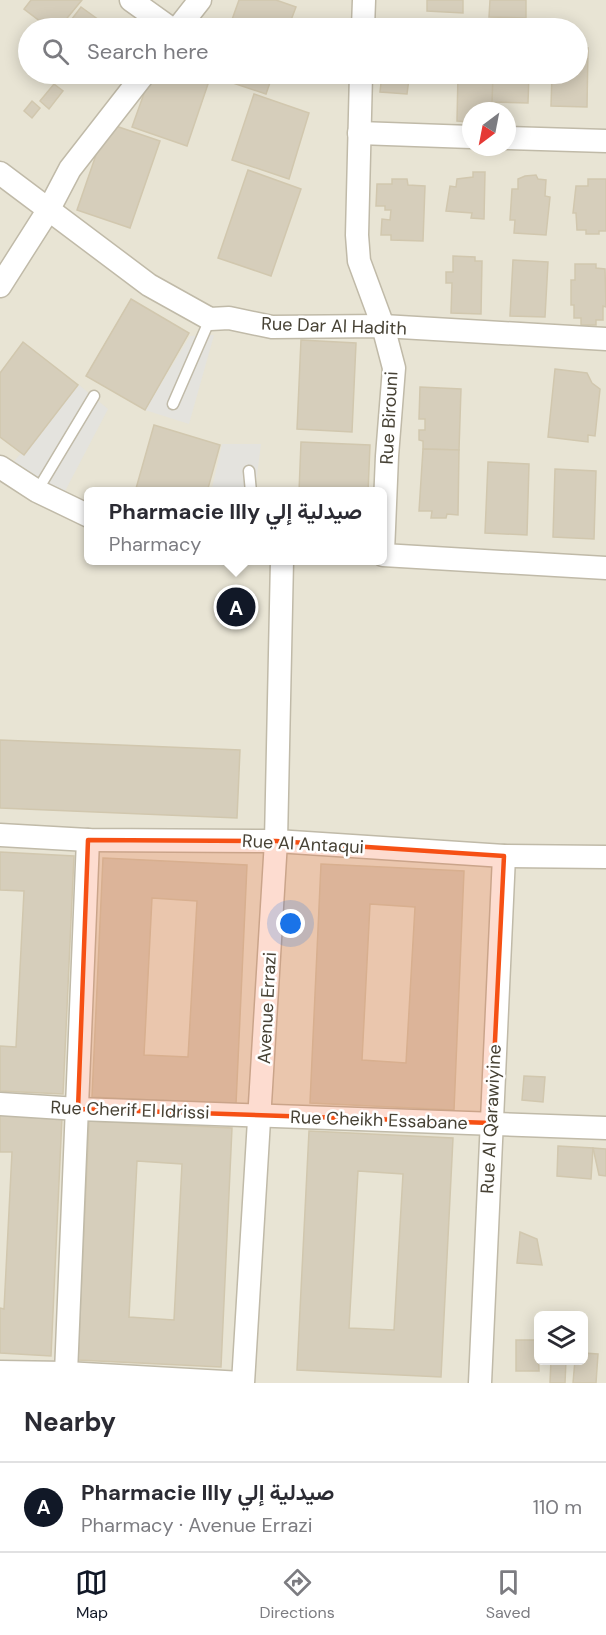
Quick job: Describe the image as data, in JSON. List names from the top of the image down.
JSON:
{
  "streets": {
    "street": [
      "Rue Dar Al Hadith",
      "Rue Birouni",
      "Rue Al Antaqui",
      "Avenue Errazi",
      "Rue Cherif El Idrissi",
      "Rue Al Qarawiyine",
      "Rue Cheikh Essabane"
    ]
  },
  "crossings": [
    ["Rue Dar Al Hadith", "Rue Birouni"],
    ["Rue Al Antaqui", "Avenue Errazi"],
    ["Rue Al Antaqui", "Rue Al Qarawiyine"],
    ["Avenue Errazi", "Rue Cherif El Idrissi"],
    ["Avenue Errazi", "Rue Cheikh Essabane"],
    ["Rue Cherif El Idrissi", "Rue Cheikh Essabane"],
    ["Rue Al Qarawiyine", "Rue Cheikh Essabane"]
  ],
  "north": "bottom left",
  "page": {
    "search": "Search here",
    "popup": ["Pharmacie Illy صيدلية إلي", "Pharmacy"],
    "pins": "A",
    "heading": "Nearby",
    "list": [
      {
        "mark": "A",
        "name": "Pharmacie Illy صيدلية إلي",
        "note": "Pharmacy · Avenue Errazi",
        "value": "110 m"
      }
    ],
    "nav": ["Map", "Directions", "Saved"]
  }
}
